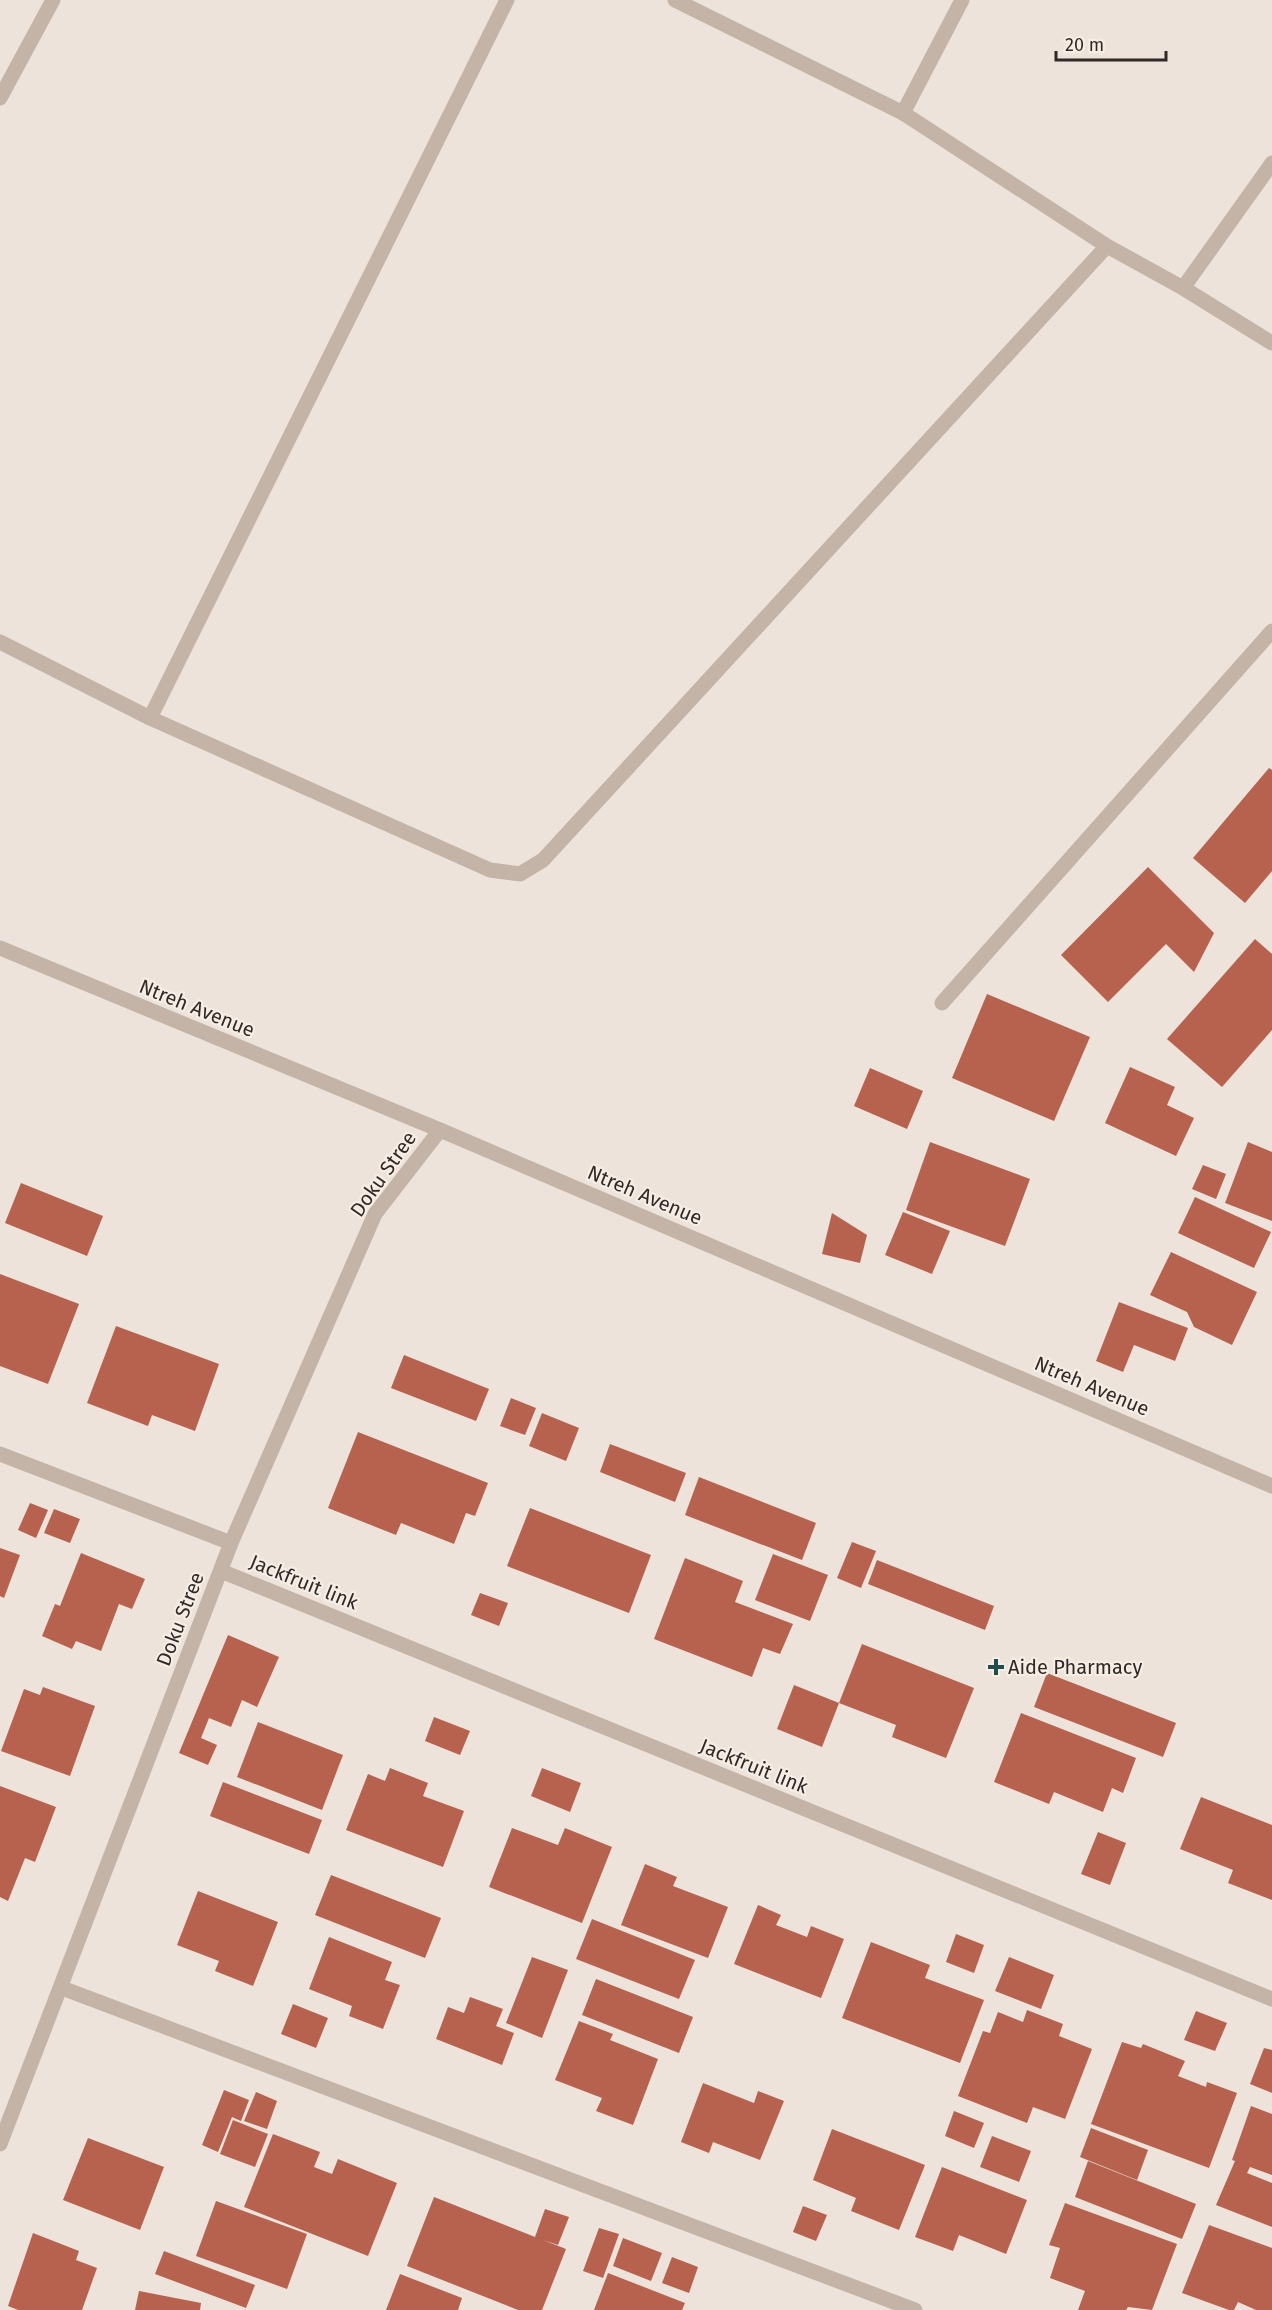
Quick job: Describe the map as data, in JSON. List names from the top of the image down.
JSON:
{
  "streets": {
    "street": ["Ntreh Avenue", "Doku Stree", "Jackfruit link"]
  },
  "crossings": [
    ["Ntreh Avenue", "Doku Stree"],
    ["Doku Stree", "Jackfruit link"]
  ],
  "places": {
    "health": ["Aide Pharmacy"]
  },
  "scale_bar": "20 m"
}
